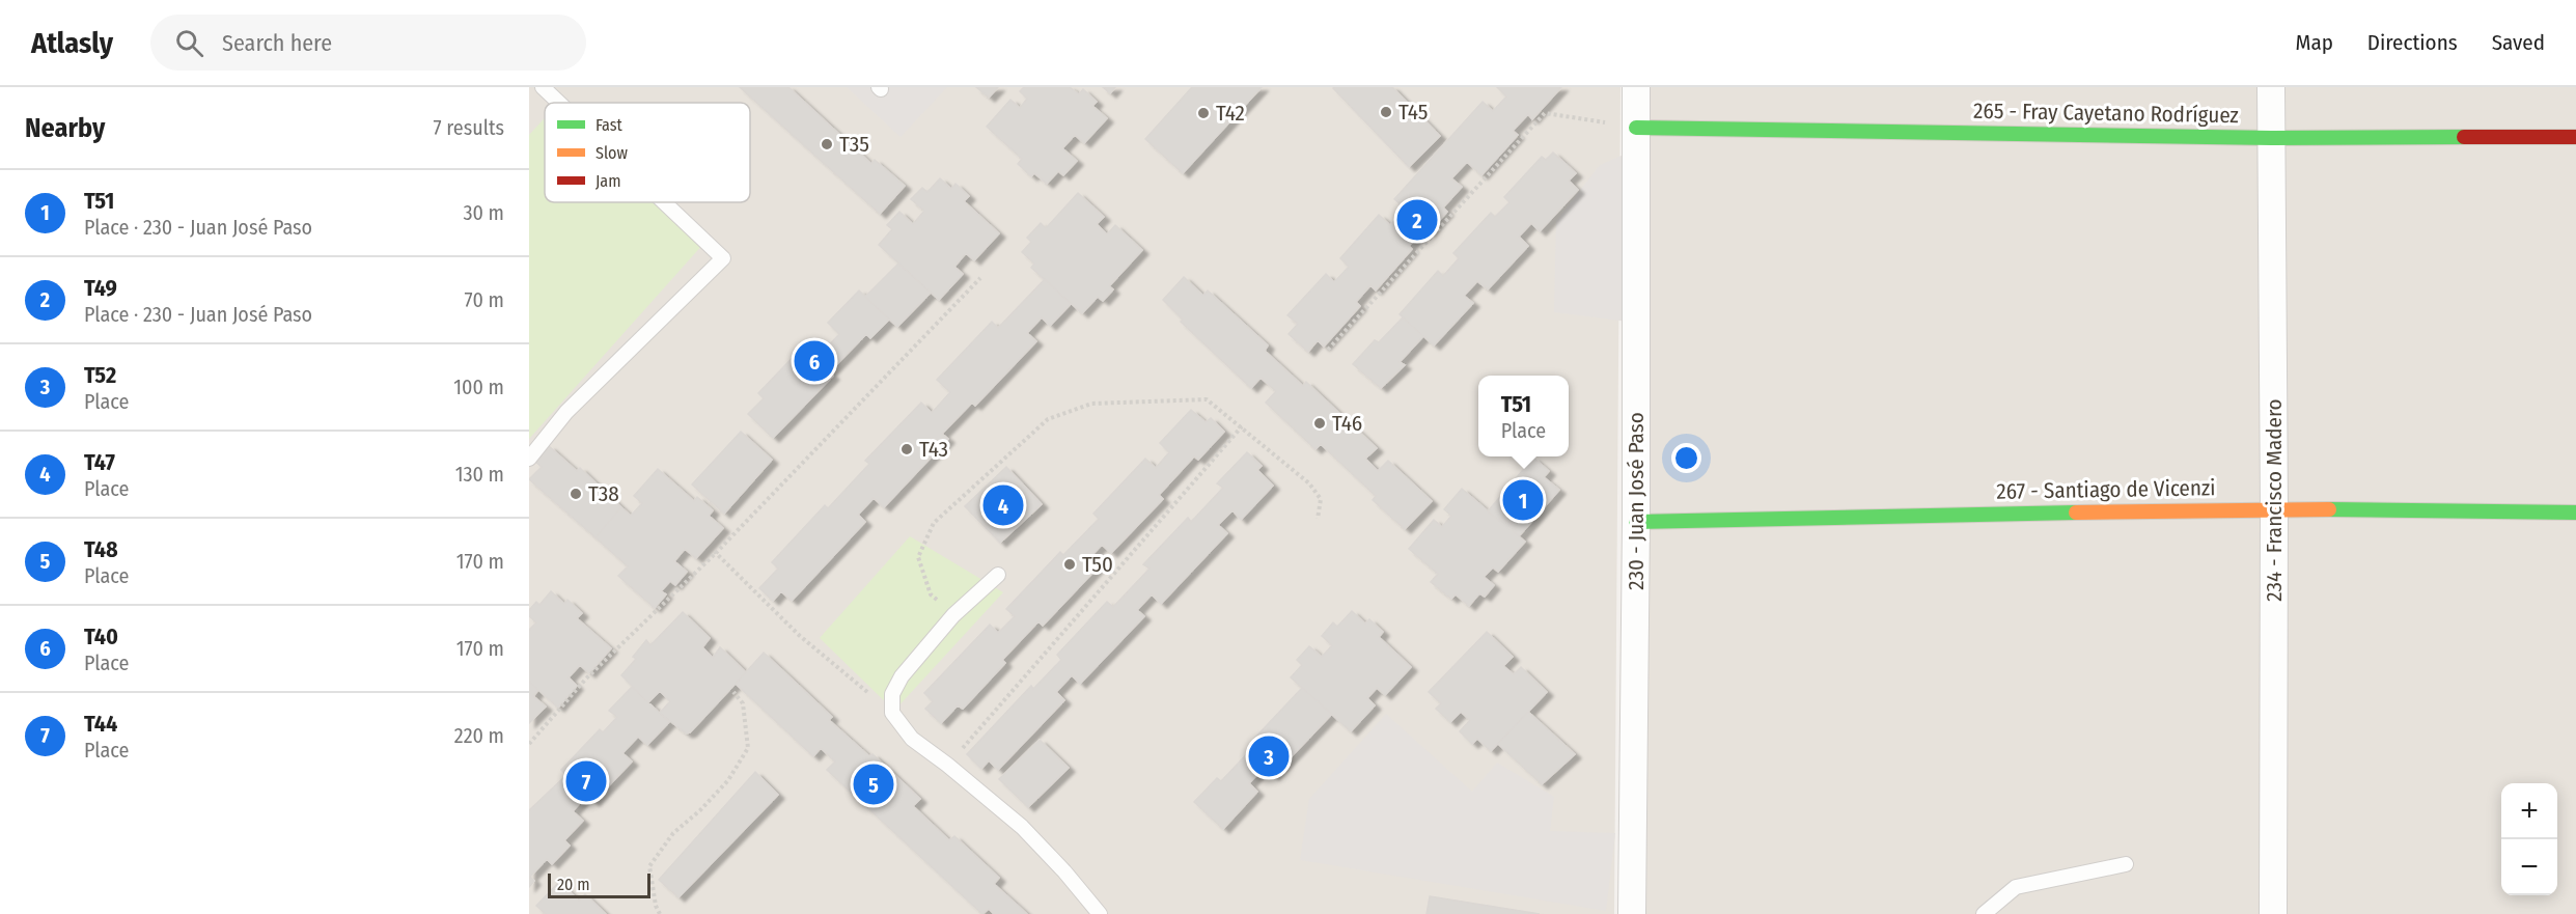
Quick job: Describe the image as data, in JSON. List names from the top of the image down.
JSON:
{
  "streets": {
    "street": [
      "265 - Fray Cayetano Rodríguez",
      "267 - Santiago de Vicenzi",
      "234 - Francisco Madero",
      "230 - Juan José Paso"
    ]
  },
  "crossings": [
    ["265 - Fray Cayetano Rodríguez", "234 - Francisco Madero"],
    ["265 - Fray Cayetano Rodríguez", "230 - Juan José Paso"],
    ["267 - Santiago de Vicenzi", "234 - Francisco Madero"],
    ["267 - Santiago de Vicenzi", "230 - Juan José Paso"]
  ],
  "places": [
    "T45",
    "T42",
    "T35",
    "T46",
    "T43",
    "T38",
    "T50"
  ],
  "legend": ["Fast", "Slow", "Jam"],
  "scale_bar": "20 m",
  "page": {
    "header": "Atlasly",
    "search": "Search here",
    "nav": ["Map", "Directions", "Saved"],
    "heading": ["Nearby", "7 results"],
    "list": [
      {
        "mark": "1",
        "name": "T51",
        "note": "Place · 230 - Juan José Paso",
        "value": "30 m"
      },
      {
        "mark": "2",
        "name": "T49",
        "note": "Place · 230 - Juan José Paso",
        "value": "70 m"
      },
      {
        "mark": "3",
        "name": "T52",
        "note": "Place",
        "value": "100 m"
      },
      {
        "mark": "4",
        "name": "T47",
        "note": "Place",
        "value": "130 m"
      },
      {
        "mark": "5",
        "name": "T48",
        "note": "Place",
        "value": "170 m"
      },
      {
        "mark": "6",
        "name": "T40",
        "note": "Place",
        "value": "170 m"
      },
      {
        "mark": "7",
        "name": "T44",
        "note": "Place",
        "value": "220 m"
      }
    ],
    "pins": [
      "2",
      "6",
      "1",
      "4",
      "3",
      "7",
      "5"
    ],
    "popup": ["T51", "Place"],
    "map_buttons": ["+", "−"],
    "scale": "20 m"
  }
}
